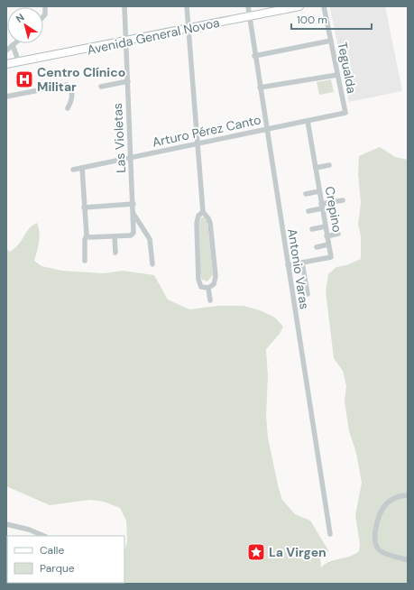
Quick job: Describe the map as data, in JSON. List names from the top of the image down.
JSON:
{
  "streets": {
    "main road": ["Avenida General Novoa"],
    "street": [
      "Tegualda",
      "Arturo Pérez Canto",
      "Las Violetas",
      "Crepino",
      "Antonio Varas"
    ]
  },
  "crossings": [
    ["Avenida General Novoa", "Las Violetas"],
    ["Avenida General Novoa", "Antonio Varas"],
    ["Tegualda", "Arturo Pérez Canto"],
    ["Arturo Pérez Canto", "Las Violetas"],
    ["Arturo Pérez Canto", "Crepino"],
    ["Arturo Pérez Canto", "Antonio Varas"],
    ["Crepino", "Antonio Varas"]
  ],
  "places": {
    "hospital": ["Centro Clínico Militar"],
    "place": ["La Virgen"]
  },
  "legend": ["Calle", "Parque"],
  "scale_bar": "100 m",
  "north": "top left"
}
